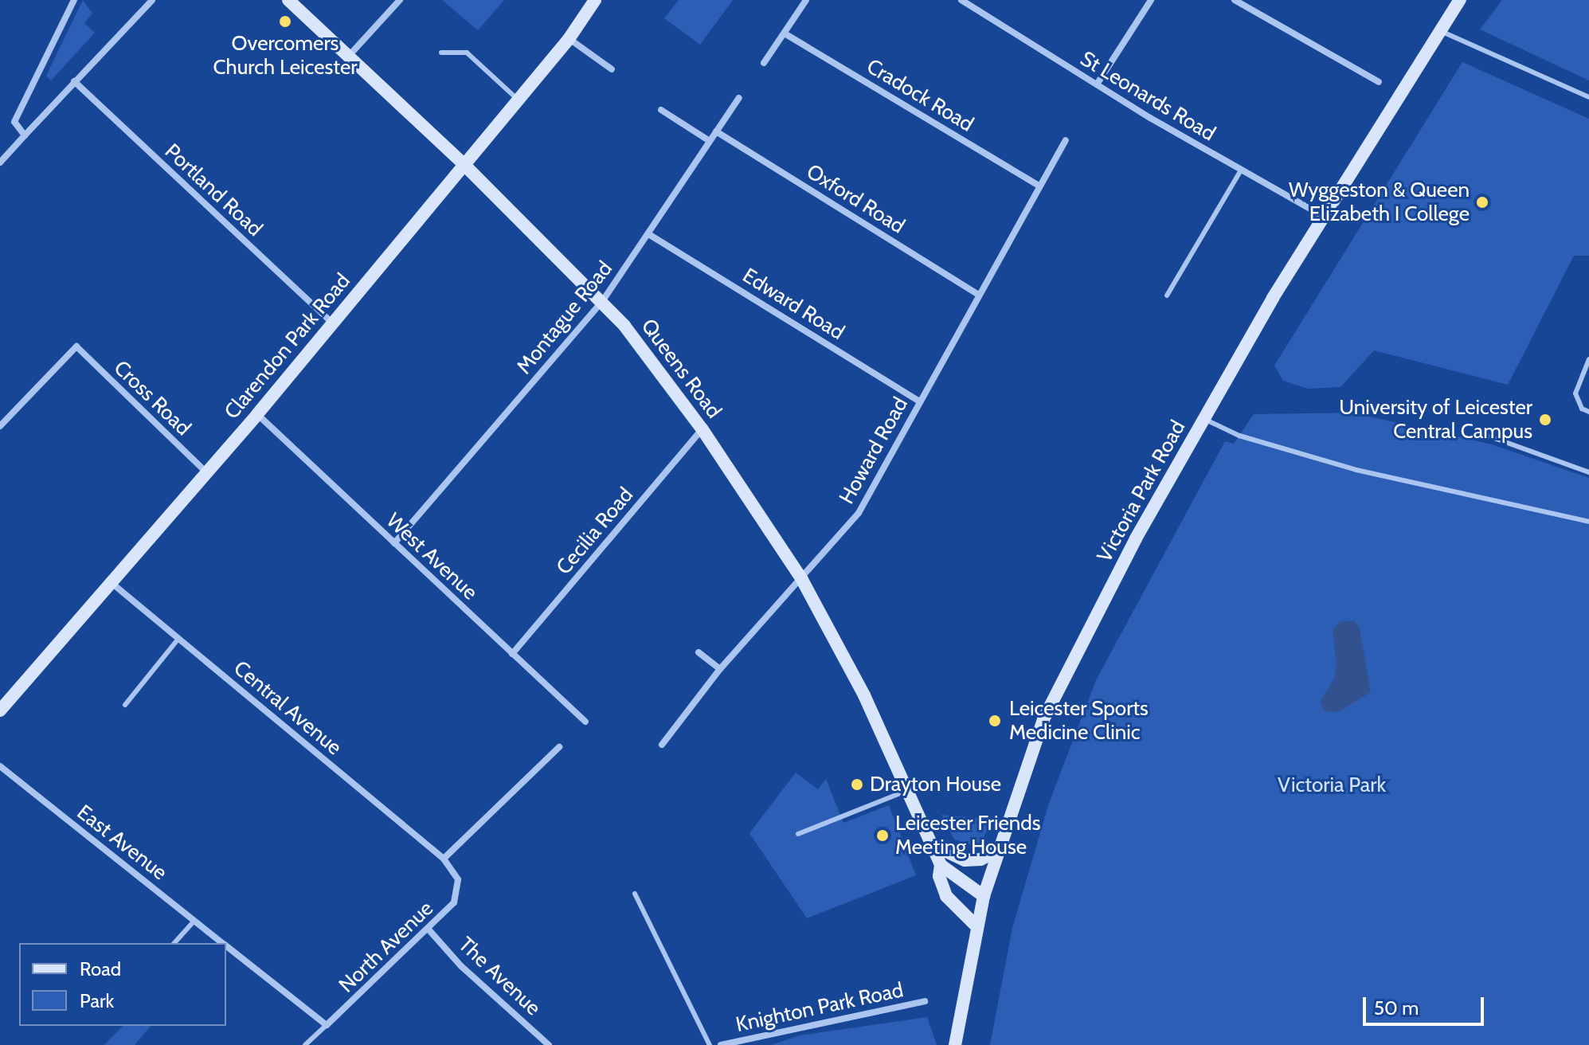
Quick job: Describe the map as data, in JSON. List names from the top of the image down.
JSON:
{
  "streets": {
    "street": [
      "Cradock Road",
      "St Leonards Road",
      "Portland Road",
      "Oxford Road",
      "Edward Road",
      "Montague Road",
      "Clarendon Park Road",
      "Queens Road",
      "Cross Road",
      "Howard Road",
      "Victoria Park Road",
      "Cecilia Road",
      "West Avenue",
      "Central Avenue",
      "East Avenue",
      "North Avenue",
      "The Avenue",
      "Knighton Park Road"
    ]
  },
  "crossings": [
    ["Cradock Road", "Howard Road"],
    ["St Leonards Road", "Victoria Park Road"],
    ["Portland Road", "Clarendon Park Road"],
    ["Oxford Road", "Montague Road"],
    ["Oxford Road", "Howard Road"],
    ["Edward Road", "Montague Road"],
    ["Edward Road", "Howard Road"],
    ["Montague Road", "Queens Road"],
    ["Montague Road", "West Avenue"],
    ["Clarendon Park Road", "Queens Road"],
    ["Clarendon Park Road", "Cross Road"],
    ["Clarendon Park Road", "West Avenue"],
    ["Clarendon Park Road", "Central Avenue"],
    ["Queens Road", "Howard Road"],
    ["Queens Road", "Victoria Park Road"],
    ["Queens Road", "Cecilia Road"],
    ["Cecilia Road", "West Avenue"],
    ["Central Avenue", "North Avenue"],
    ["East Avenue", "North Avenue"],
    ["North Avenue", "The Avenue"]
  ],
  "parks": ["Victoria Park"],
  "places": [
    "Overcomers Church Leicester",
    "Wyggeston & Queen Elizabeth I College",
    "University of Leicester Central Campus",
    "Leicester Sports Medicine Clinic",
    "Drayton House",
    "Leicester Friends Meeting House"
  ],
  "legend": ["Road", "Park"],
  "scale_bar": "50 m"
}
